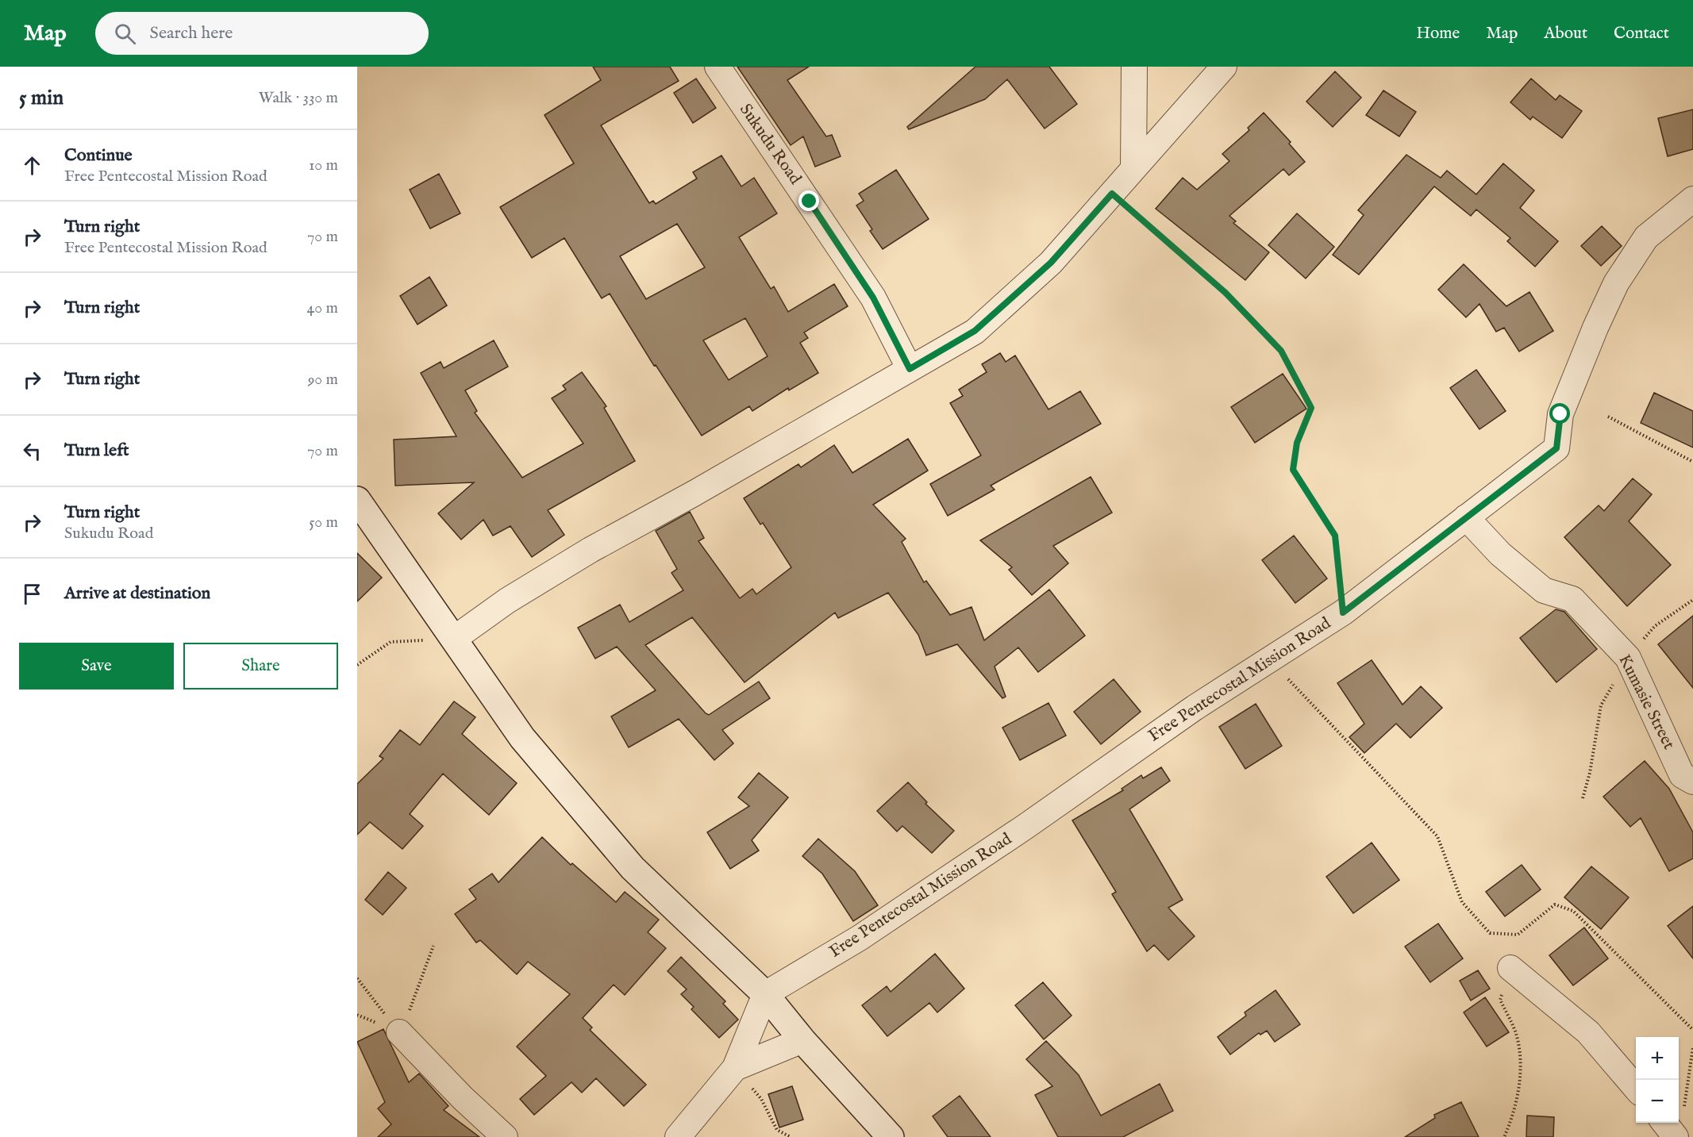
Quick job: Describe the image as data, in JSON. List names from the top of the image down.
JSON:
{
  "streets": {
    "street": ["Sukudu Road", "Free Pentecostal Mission Road", "Kumasie Street"]
  },
  "crossings": [
    ["Free Pentecostal Mission Road", "Kumasie Street"]
  ],
  "page": {
    "header": "Map",
    "search": "Search here",
    "nav": [
      "Home",
      "Map",
      "About",
      "Contact"
    ],
    "heading": ["5 min", "Walk · 330 m"],
    "list": [
      ["Continue", "Free Pentecostal Mission Road", "10 m"],
      ["Turn right", "Free Pentecostal Mission Road", "70 m"],
      ["Turn right", "40 m"],
      ["Turn right", "90 m"],
      ["Turn left", "70 m"],
      ["Turn right", "Sukudu Road", "50 m"],
      "Arrive at destination"
    ],
    "buttons": ["Save", "Share"],
    "map_buttons": ["+", "−"]
  }
}
